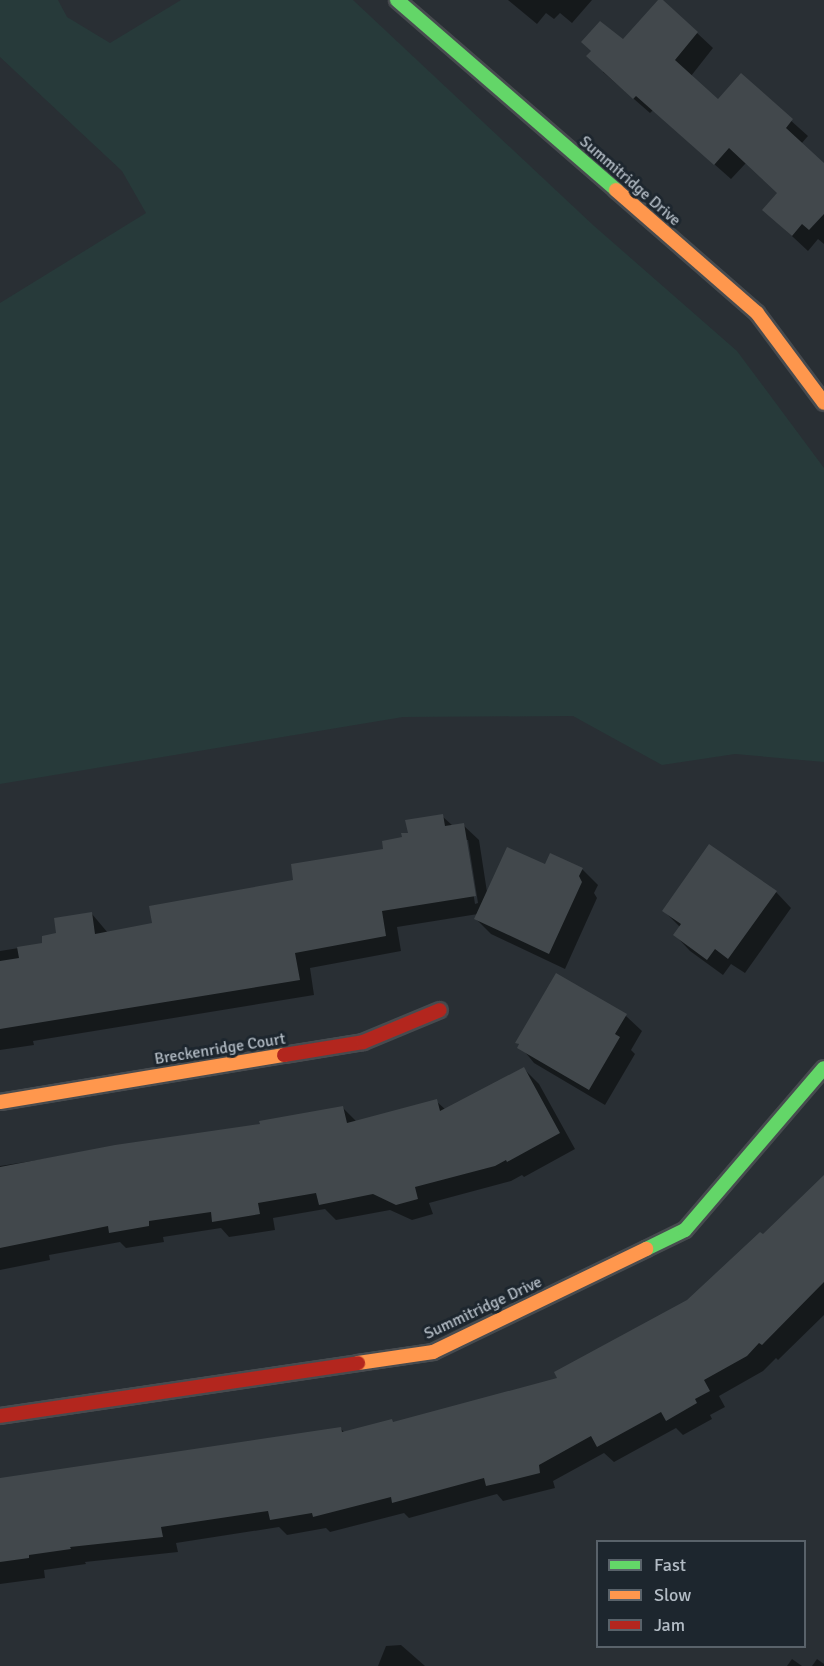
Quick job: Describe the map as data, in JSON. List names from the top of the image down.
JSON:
{
  "streets": {
    "street": ["Summitridge Drive", "Breckenridge Court"]
  },
  "legend": ["Fast", "Slow", "Jam"]
}
